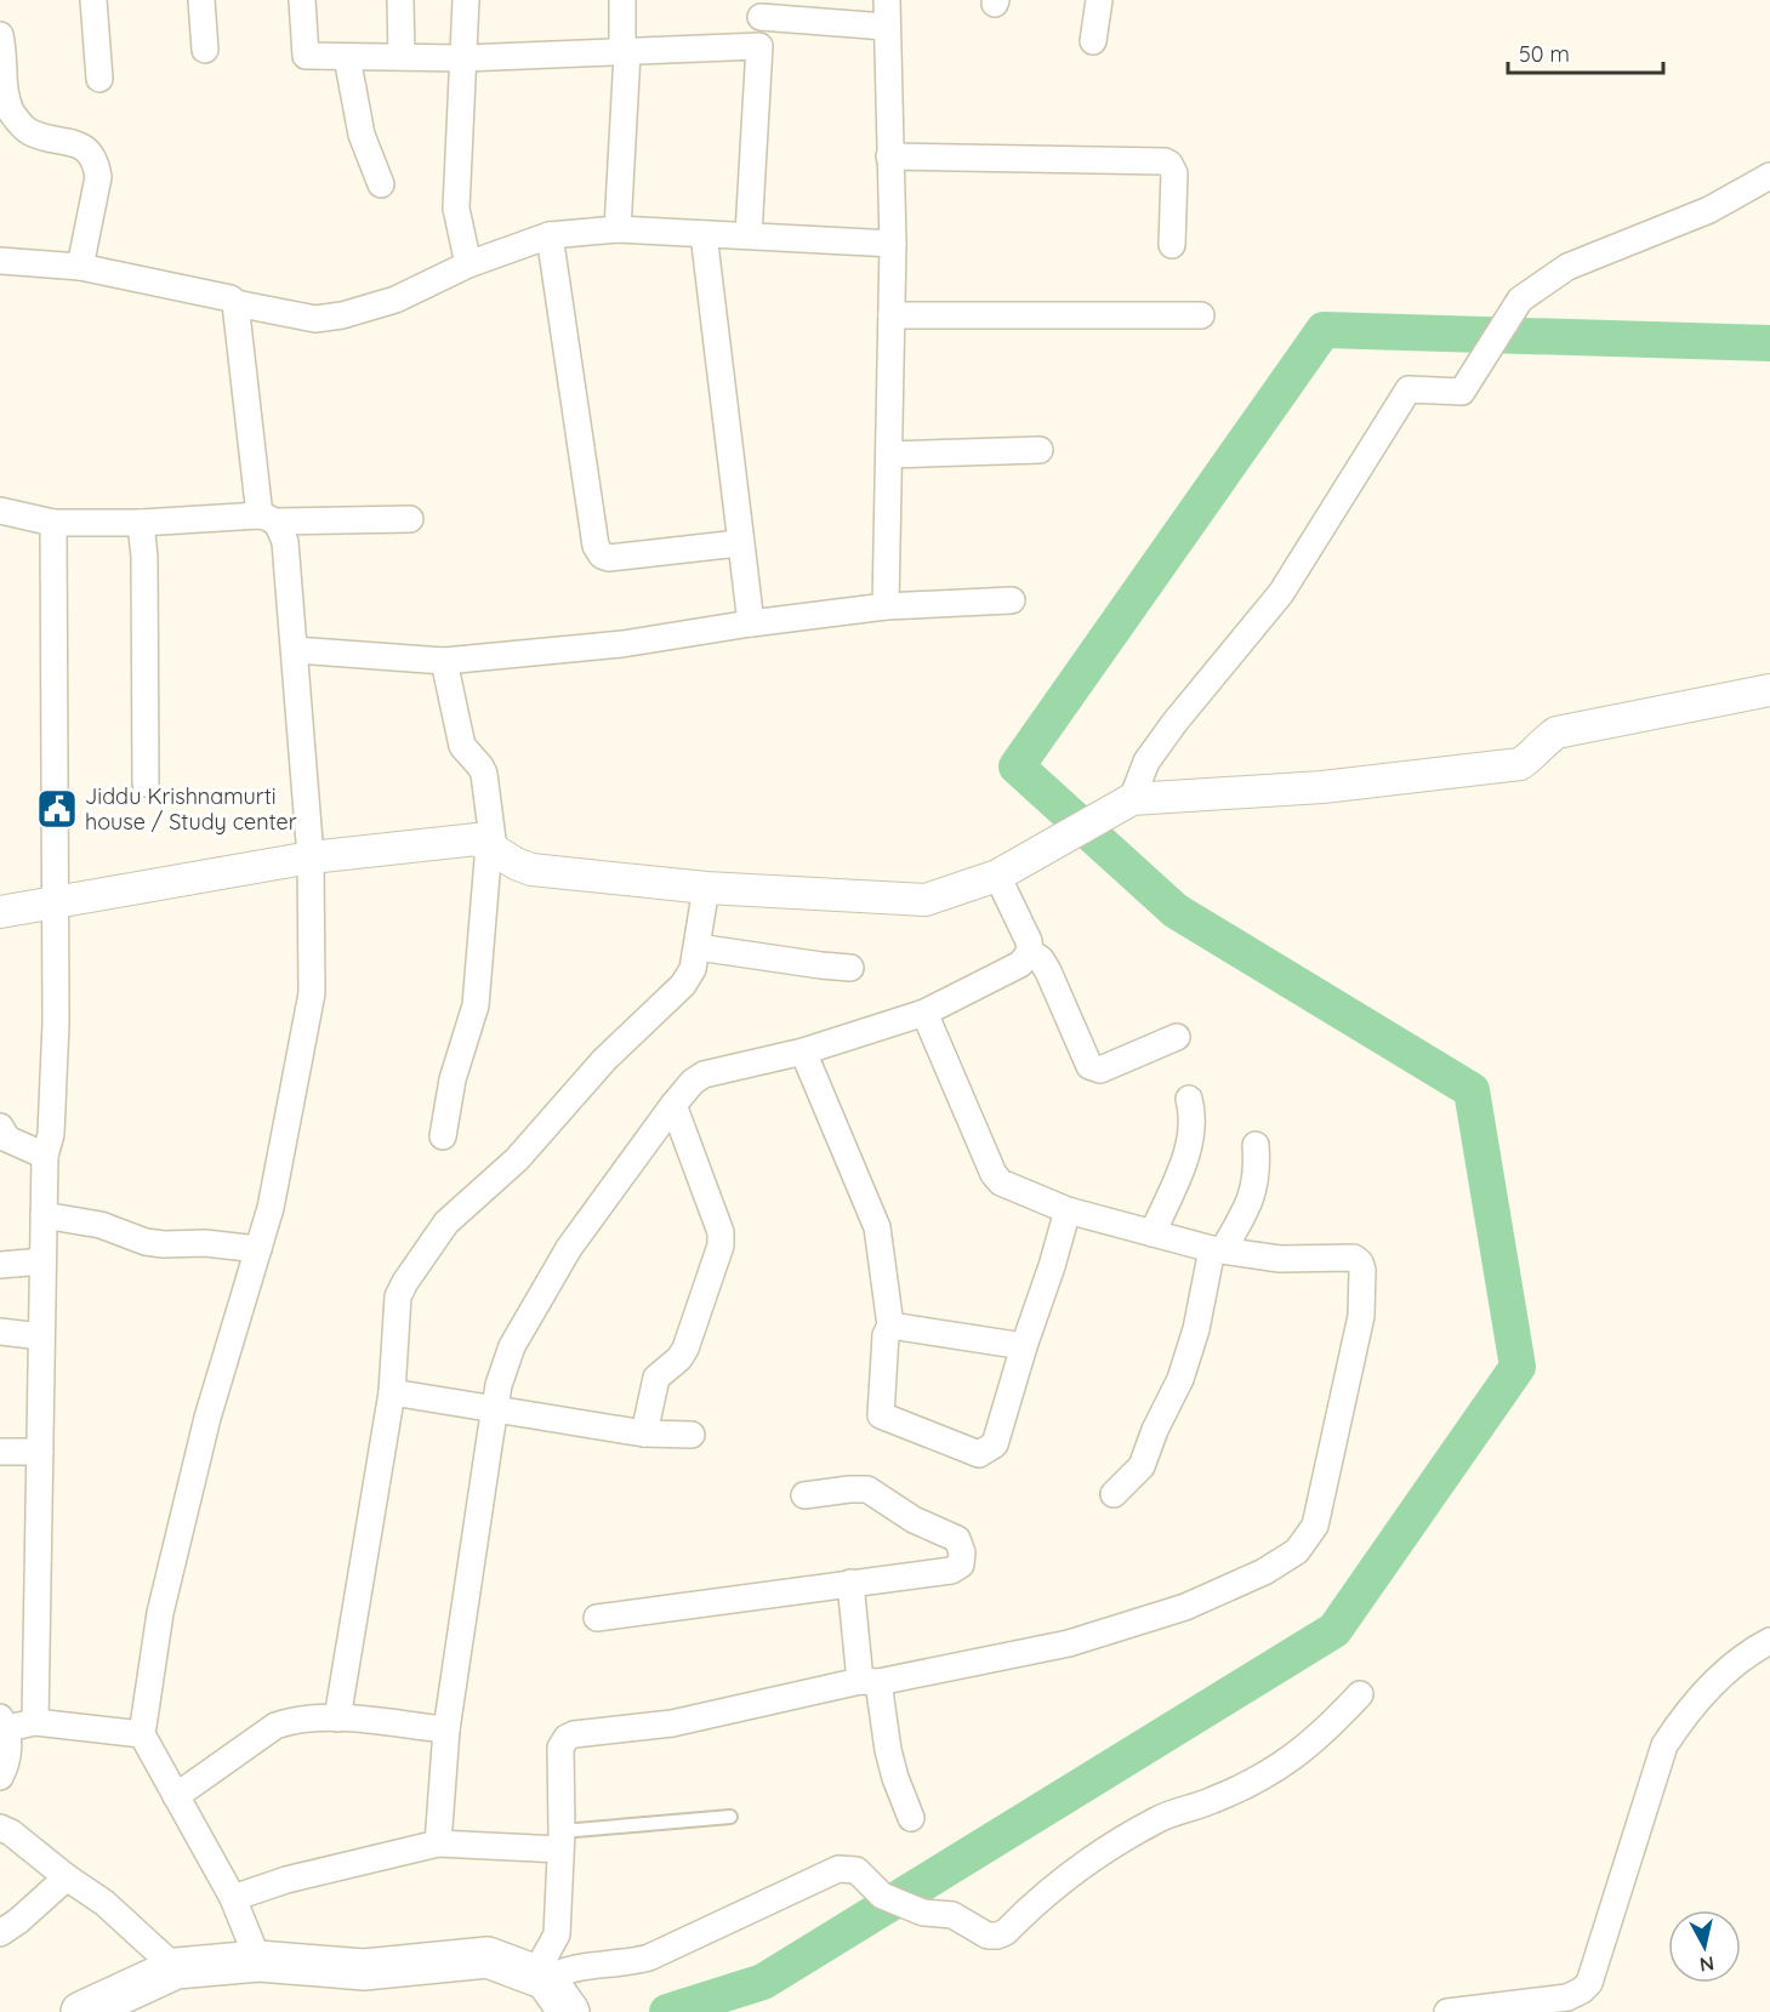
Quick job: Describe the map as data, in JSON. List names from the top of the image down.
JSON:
{
  "places": {
    "public building": ["Jiddu Krishnamurti house / Study center"]
  },
  "scale_bar": "50 m",
  "north": "bottom"
}
